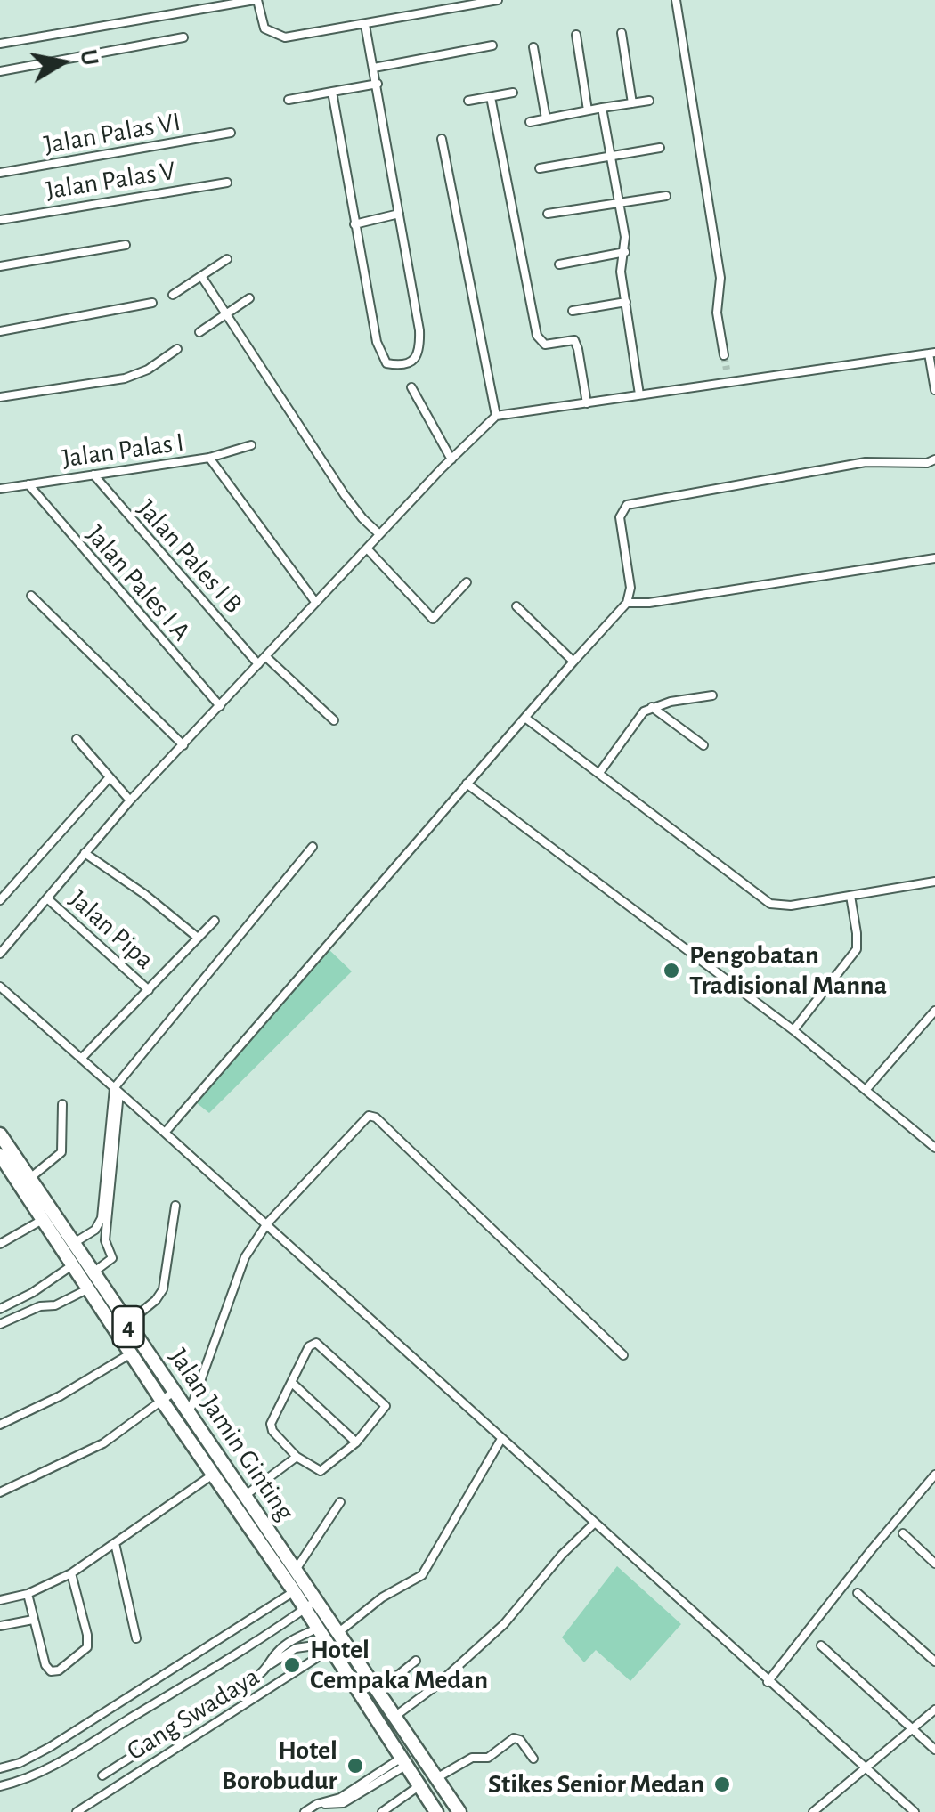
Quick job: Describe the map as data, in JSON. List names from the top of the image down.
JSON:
{
  "streets": {
    "highway": ["4", "Jalan Jamin Ginting"],
    "street": [
      "Jalan Palas VI",
      "Jalan Palas V",
      "Jalan Palas I",
      "Jalan Pales I B",
      "Jalan Pales I A",
      "Jalan Pipa",
      "Gang Swadaya"
    ]
  },
  "crossings": [
    ["Jalan Palas I", "Jalan Pales I B"],
    ["Jalan Palas I", "Jalan Pales I A"],
    ["Jalan Jamin Ginting", "Gang Swadaya"]
  ],
  "places": [
    "Pengobatan Tradisional Manna",
    "Hotel Cempaka Medan",
    "Hotel Borobudur",
    "Stikes Senior Medan"
  ],
  "north": "right"
}
